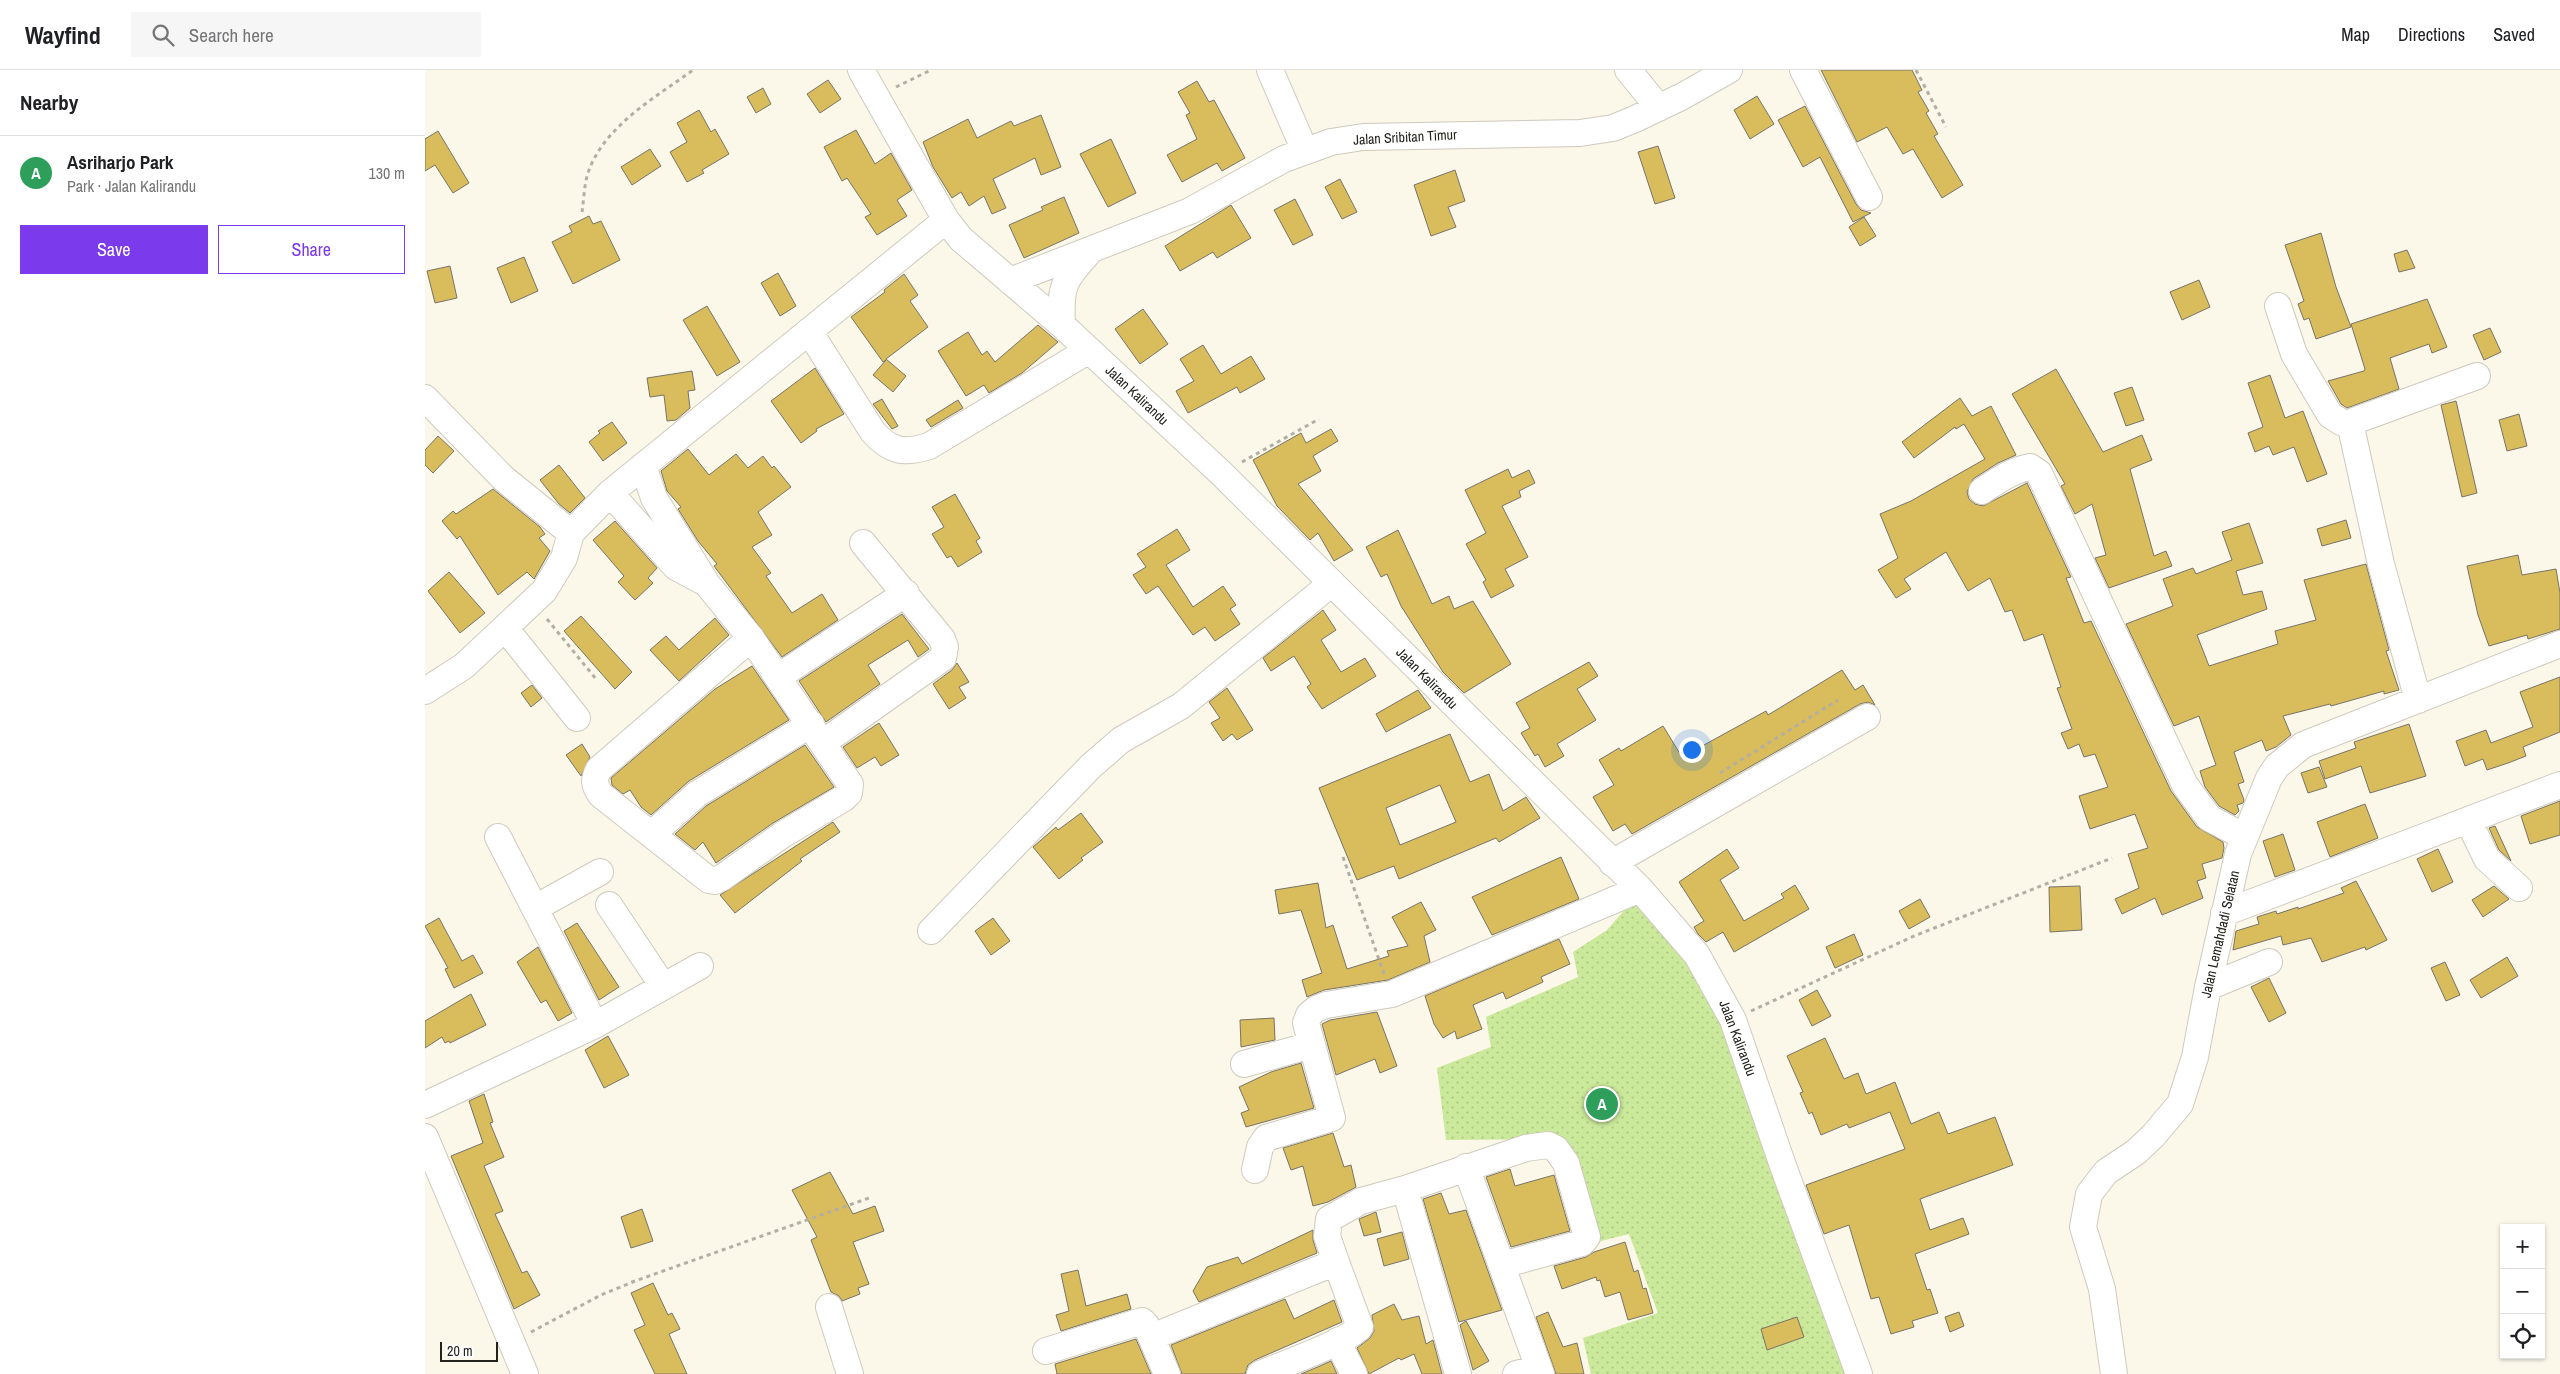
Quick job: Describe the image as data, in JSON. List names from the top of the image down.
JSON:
{
  "streets": {
    "street": ["Jalan Sribitan Timur", "Jalan Kalirandu", "Jalan Lemahdadi Selatan"]
  },
  "crossings": [
    ["Jalan Sribitan Timur", "Jalan Kalirandu"]
  ],
  "scale_bar": "20 m",
  "page": {
    "header": "Wayfind",
    "search": "Search here",
    "nav": ["Map", "Directions", "Saved"],
    "heading": "Nearby",
    "list": [
      {
        "mark": "A",
        "name": "Asriharjo Park",
        "note": "Park · Jalan Kalirandu",
        "value": "130 m"
      }
    ],
    "buttons": ["Save", "Share"],
    "pins": "A",
    "map_buttons": ["+", "−"],
    "scale": "20 m"
  }
}
